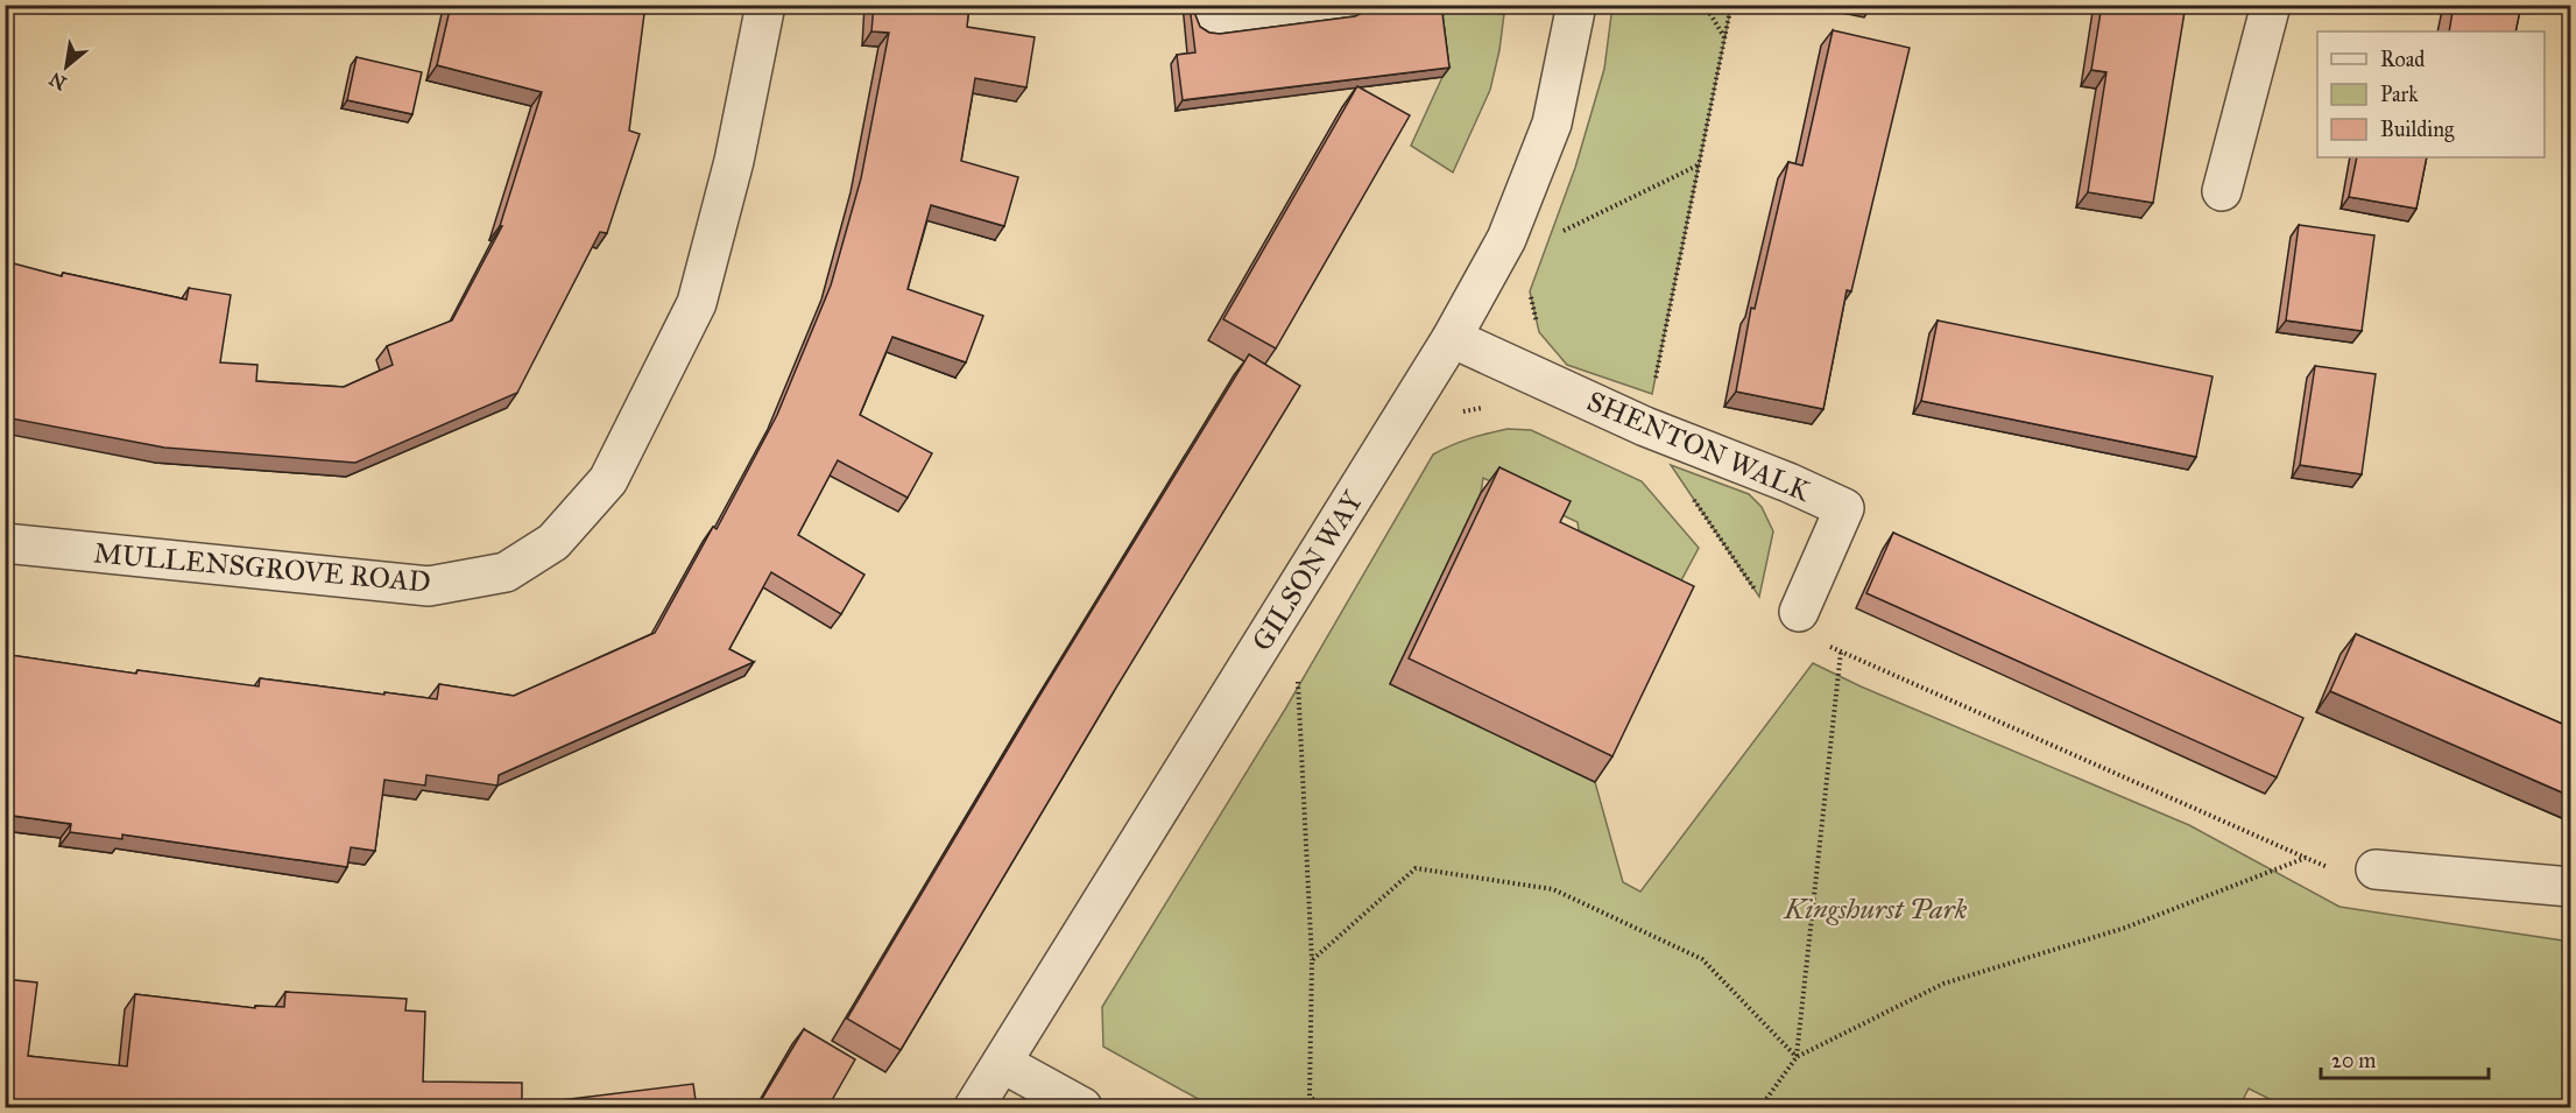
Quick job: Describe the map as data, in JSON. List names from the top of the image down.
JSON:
{
  "streets": {
    "street": ["SHENTON WALK", "MULLENSGROVE ROAD", "GILSON WAY"]
  },
  "crossings": [
    ["SHENTON WALK", "GILSON WAY"]
  ],
  "parks": ["Kingshurst Park"],
  "legend": ["Road", "Park", "Building"],
  "scale_bar": "20 m",
  "north": "bottom left"
}
